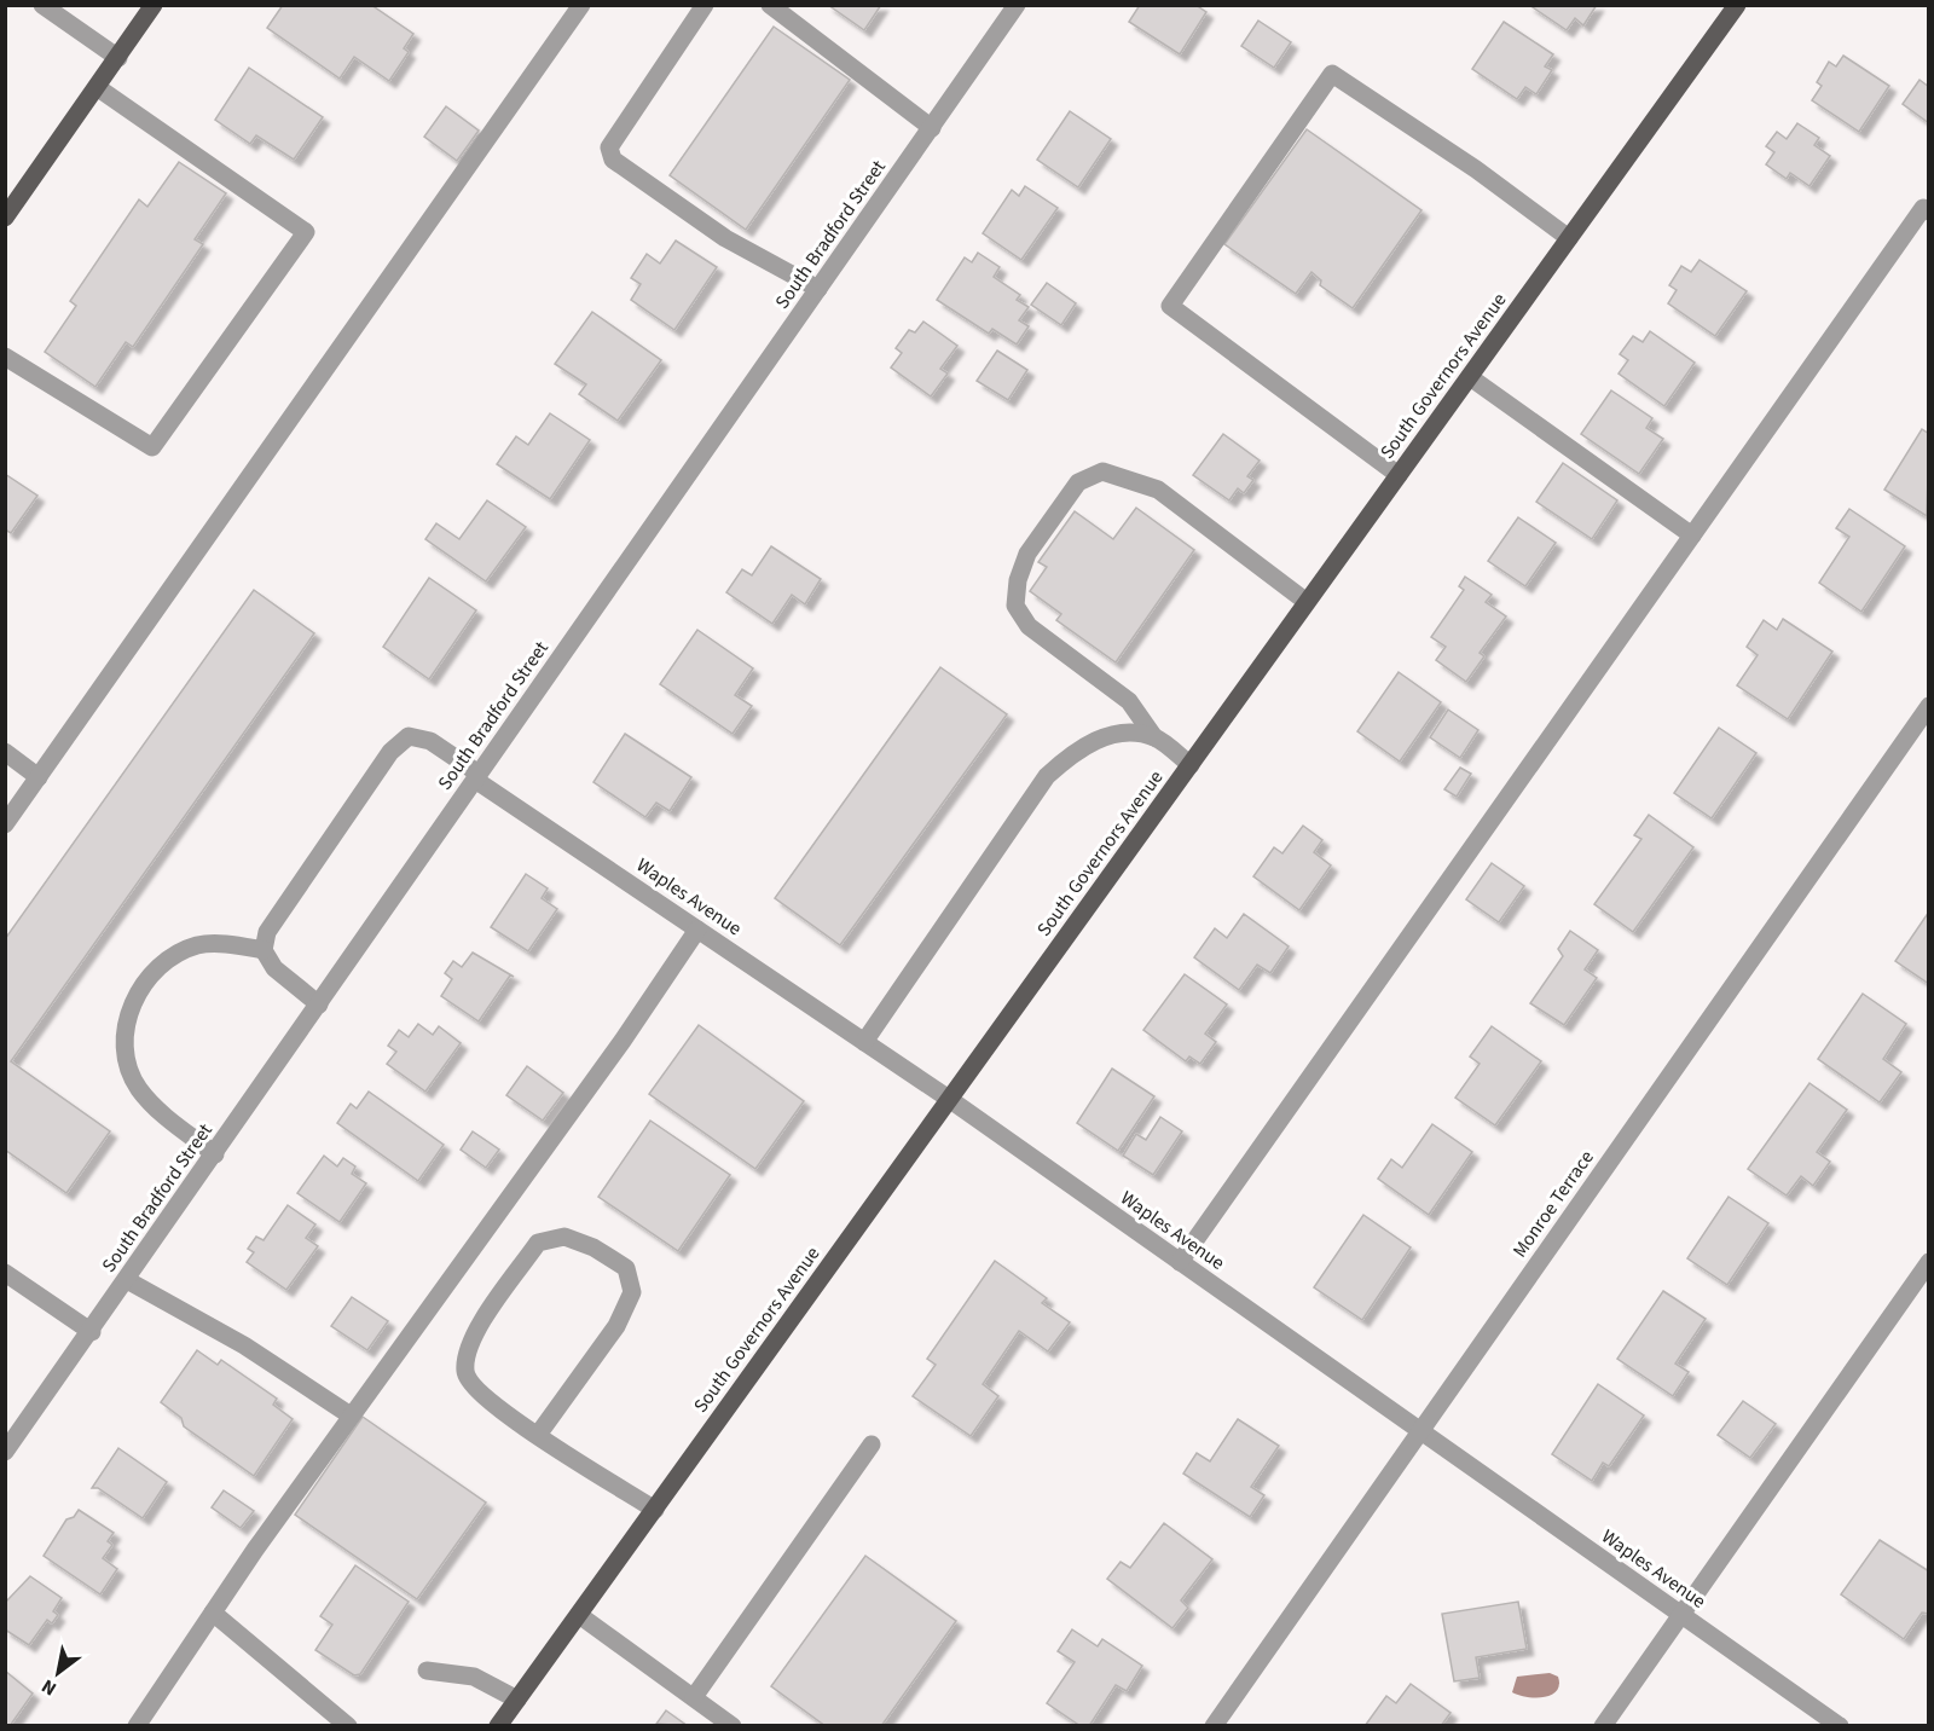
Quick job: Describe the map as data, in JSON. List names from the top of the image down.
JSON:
{
  "streets": {
    "main road": ["South Governors Avenue"],
    "street": ["South Bradford Street", "Waples Avenue", "Monroe Terrace"]
  },
  "crossings": [
    ["South Bradford Street", "Waples Avenue"],
    ["South Governors Avenue", "Waples Avenue"],
    ["Waples Avenue", "Monroe Terrace"]
  ],
  "north": "bottom left"
}
